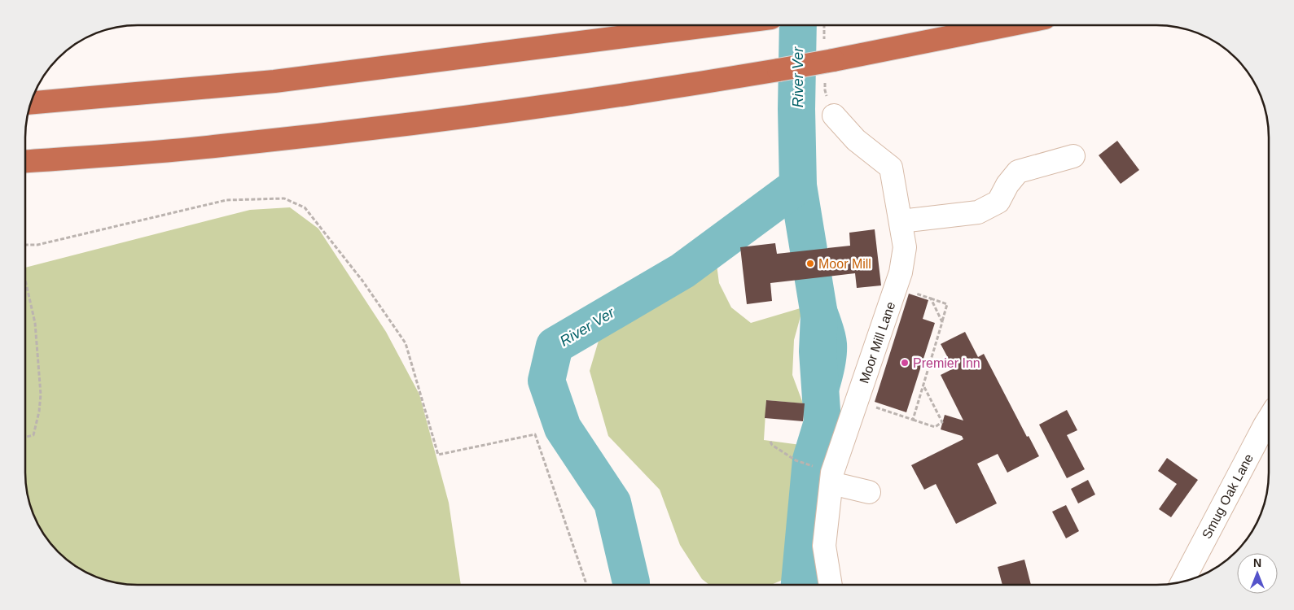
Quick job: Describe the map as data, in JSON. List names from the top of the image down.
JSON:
{
  "streets": {
    "street": ["Moor Mill Lane", "Smug Oak Lane"]
  },
  "water": ["River Ver"],
  "places": ["Moor Mill", "Premier Inn"],
  "north": "top"
}
